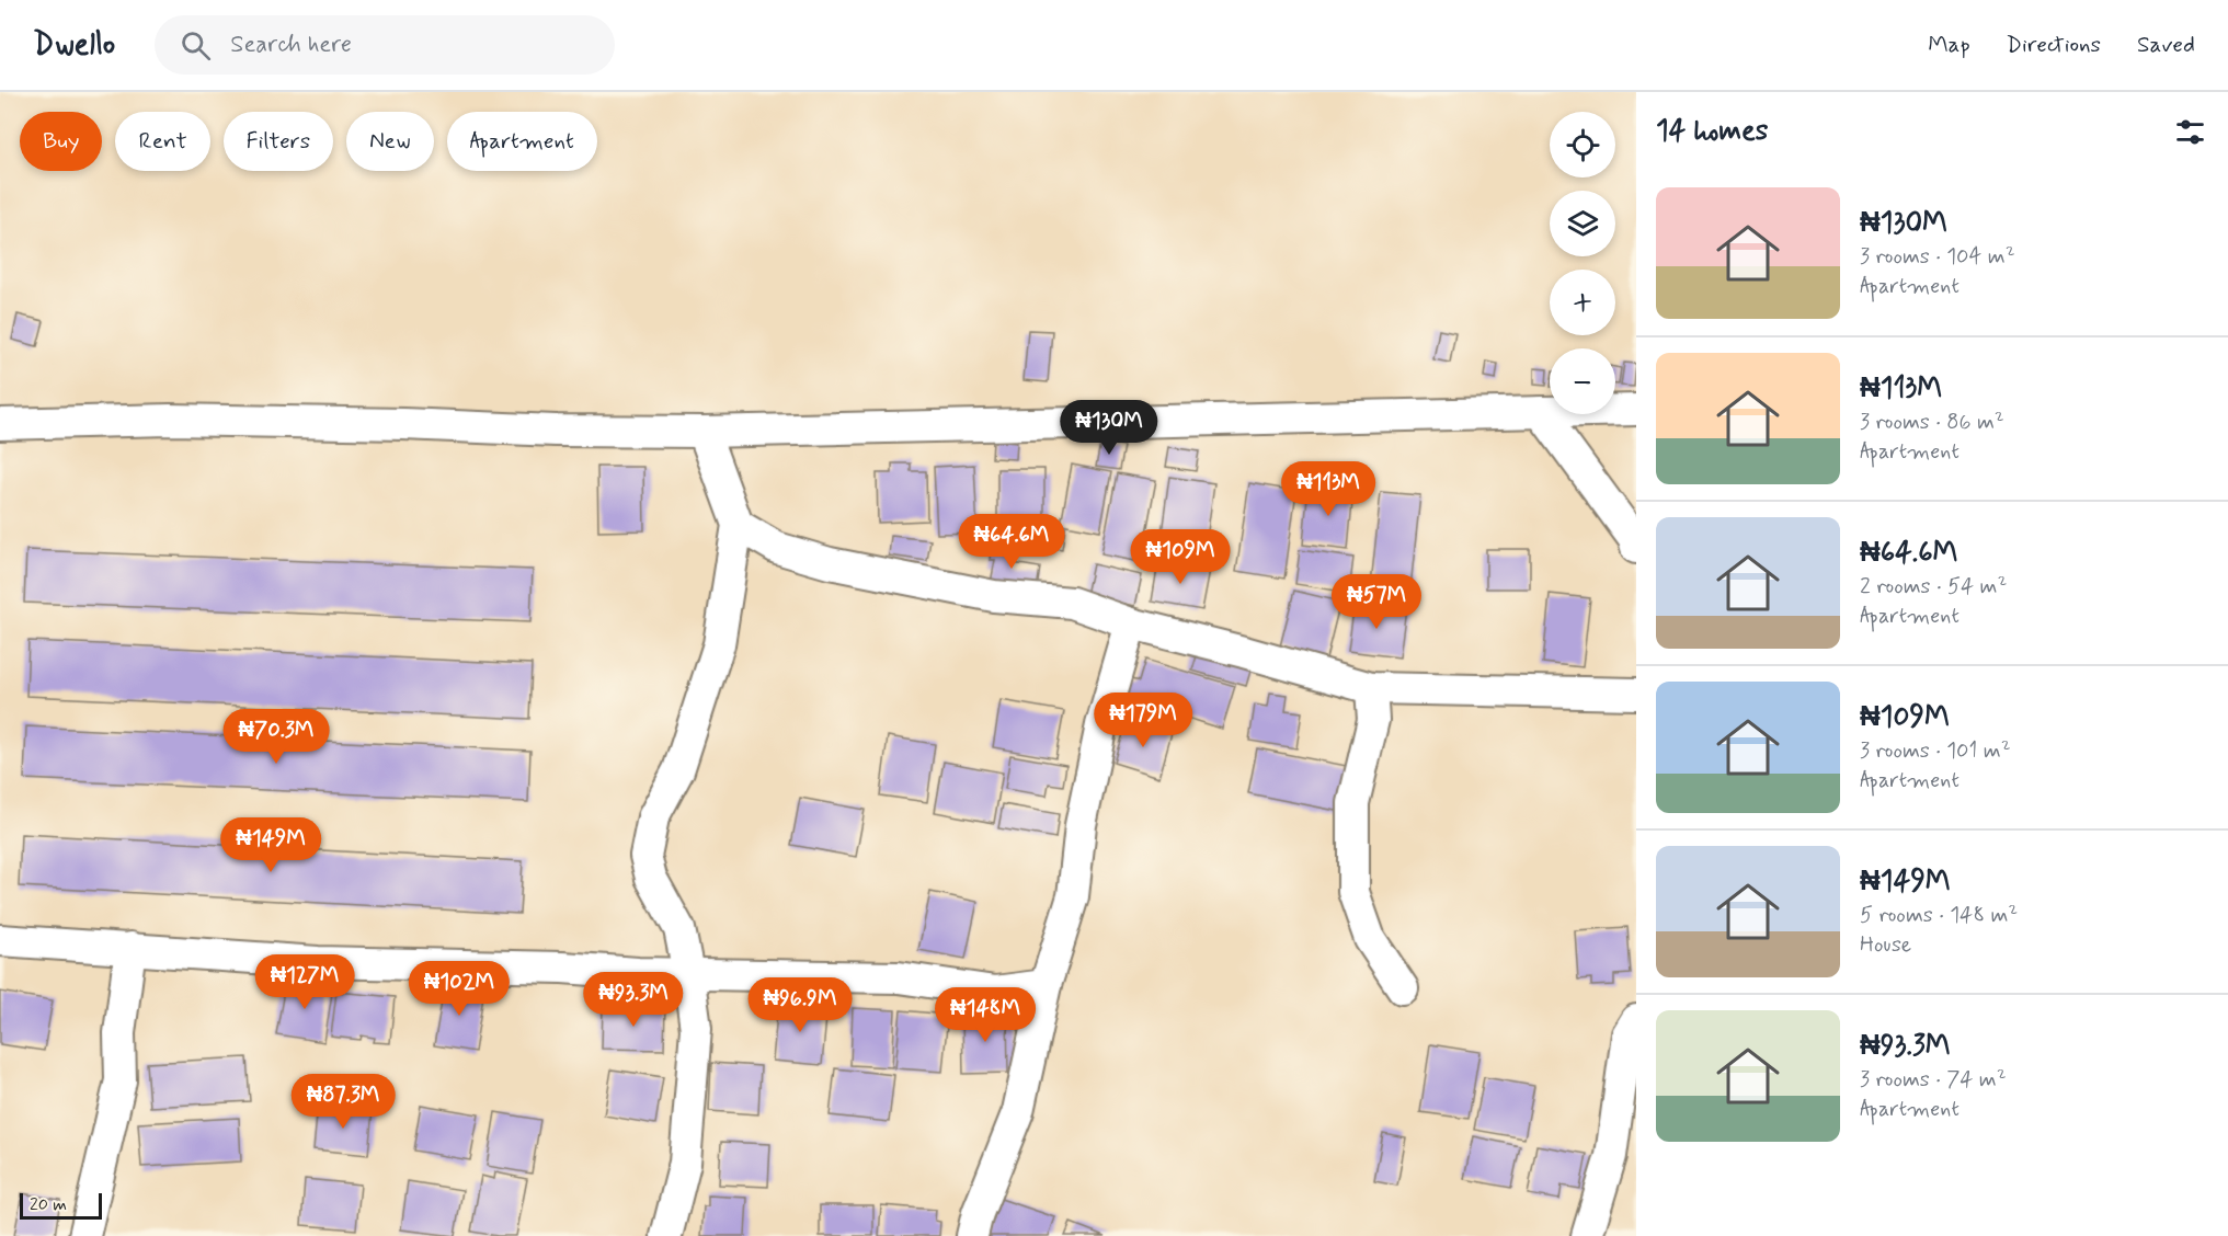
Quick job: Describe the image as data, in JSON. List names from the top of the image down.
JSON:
{
  "scale_bar": "20 m",
  "page": {
    "header": "Dwello",
    "search": "Search here",
    "nav": ["Map", "Directions", "Saved"],
    "heading": "14 homes",
    "map_buttons": ["+", "−"],
    "chip": [
      "Buy",
      "Rent",
      "Filters",
      "New",
      "Apartment"
    ],
    "list": [
      {
        "name": "₦130M",
        "note": "3 rooms · 104 m² · Apartment"
      },
      {
        "name": "₦113M",
        "note": "3 rooms · 86 m² · Apartment"
      },
      {
        "name": "₦64.6M",
        "note": "2 rooms · 54 m² · Apartment"
      },
      {
        "name": "₦109M",
        "note": "3 rooms · 101 m² · Apartment"
      },
      {
        "name": "₦149M",
        "note": "5 rooms · 148 m² · House"
      },
      {
        "name": "₦93.3M",
        "note": "3 rooms · 74 m² · Apartment"
      }
    ],
    "price": [
      "₦130M",
      "₦113M",
      "₦64.6M",
      "₦109M",
      "₦57M",
      "₦179M",
      "₦70.3M",
      "₦149M",
      "₦127M",
      "₦102M",
      "₦93.3M",
      "₦96.9M",
      "₦148M",
      "₦87.3M"
    ],
    "scale": "20 m"
  }
}
